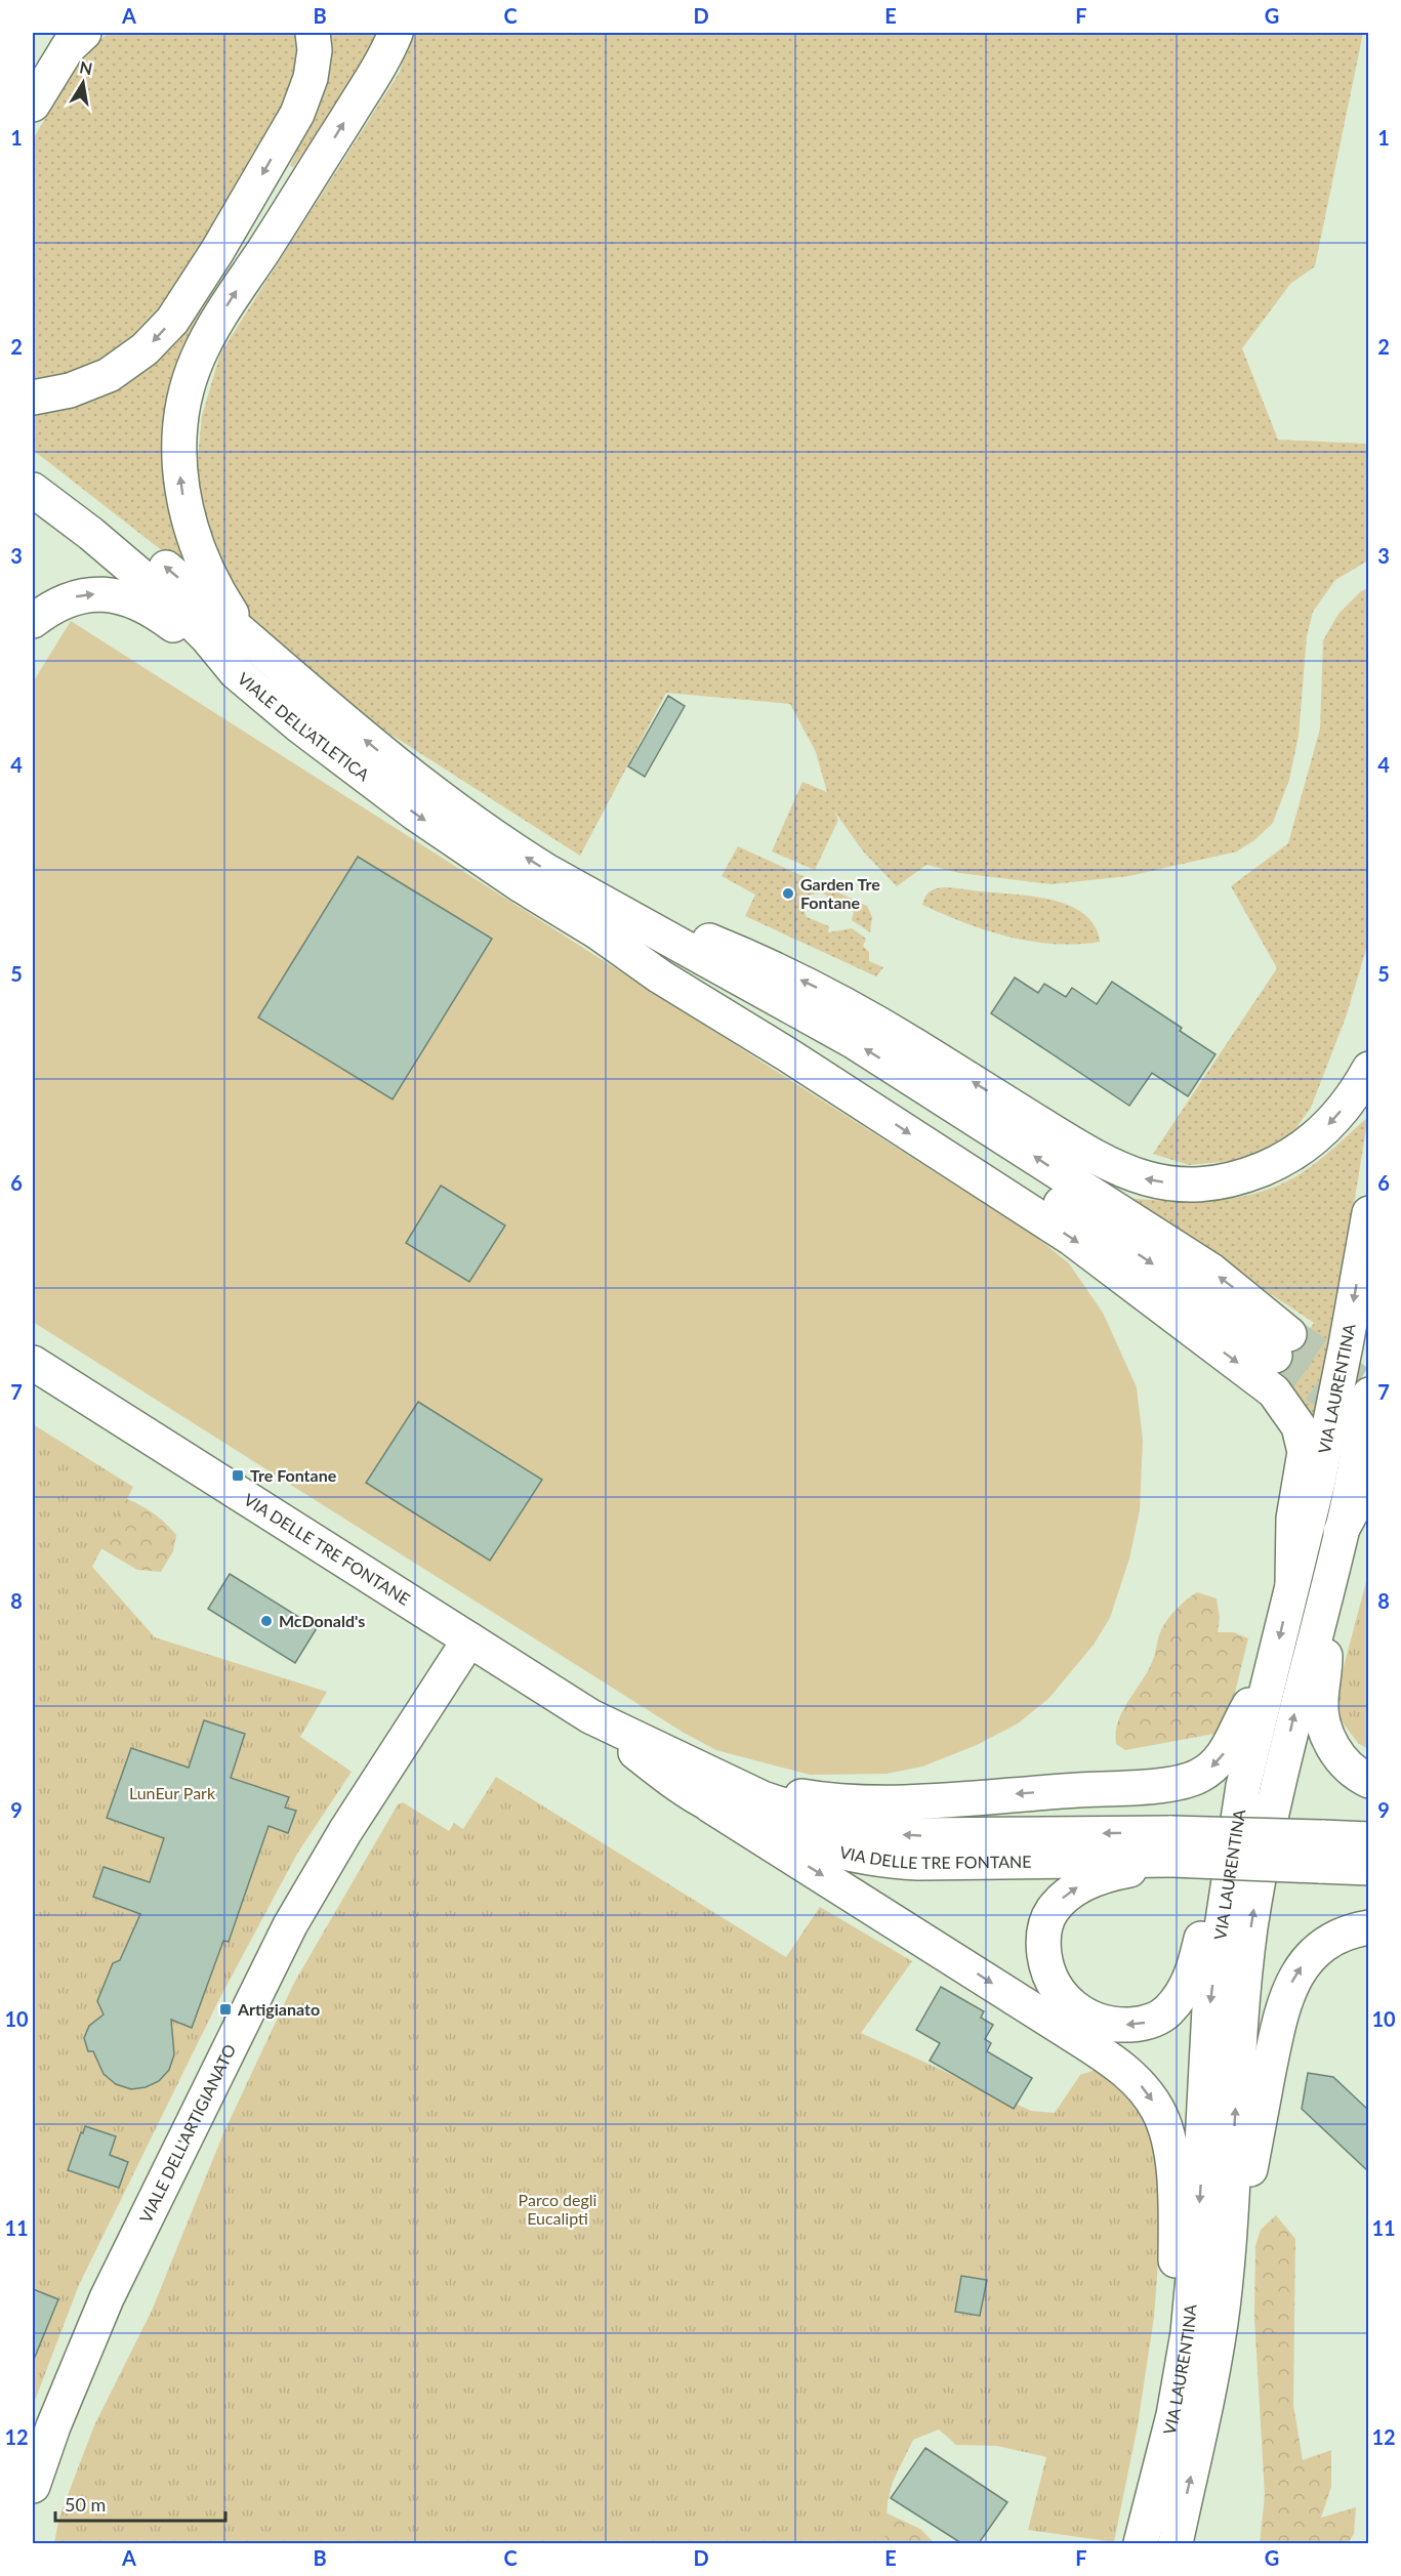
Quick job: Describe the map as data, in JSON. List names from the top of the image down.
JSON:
{
  "streets": {
    "main road": [
      "VIALE DELL'ATLETICA",
      "VIA LAURENTINA",
      "VIA DELLE TRE FONTANE",
      "VIALE DELL'ARTIGIANATO"
    ]
  },
  "crossings": [
    ["VIA DELLE TRE FONTANE", "VIALE DELL'ARTIGIANATO"]
  ],
  "parks": ["LunEur Park", "Parco degli Eucalipti"],
  "places": {
    "other": ["Garden Tre Fontane", "McDonald's"],
    "transit": ["Tre Fontane", "Artigianato"]
  },
  "scale_bar": "50 m",
  "north": "top",
  "grid": {
    "columns": [
      "A",
      "B",
      "C",
      "D",
      "E",
      "F",
      "G"
    ],
    "rows": [
      "1",
      "2",
      "3",
      "4",
      "5",
      "6",
      "7",
      "8",
      "9",
      "10",
      "11",
      "12"
    ]
  }
}
